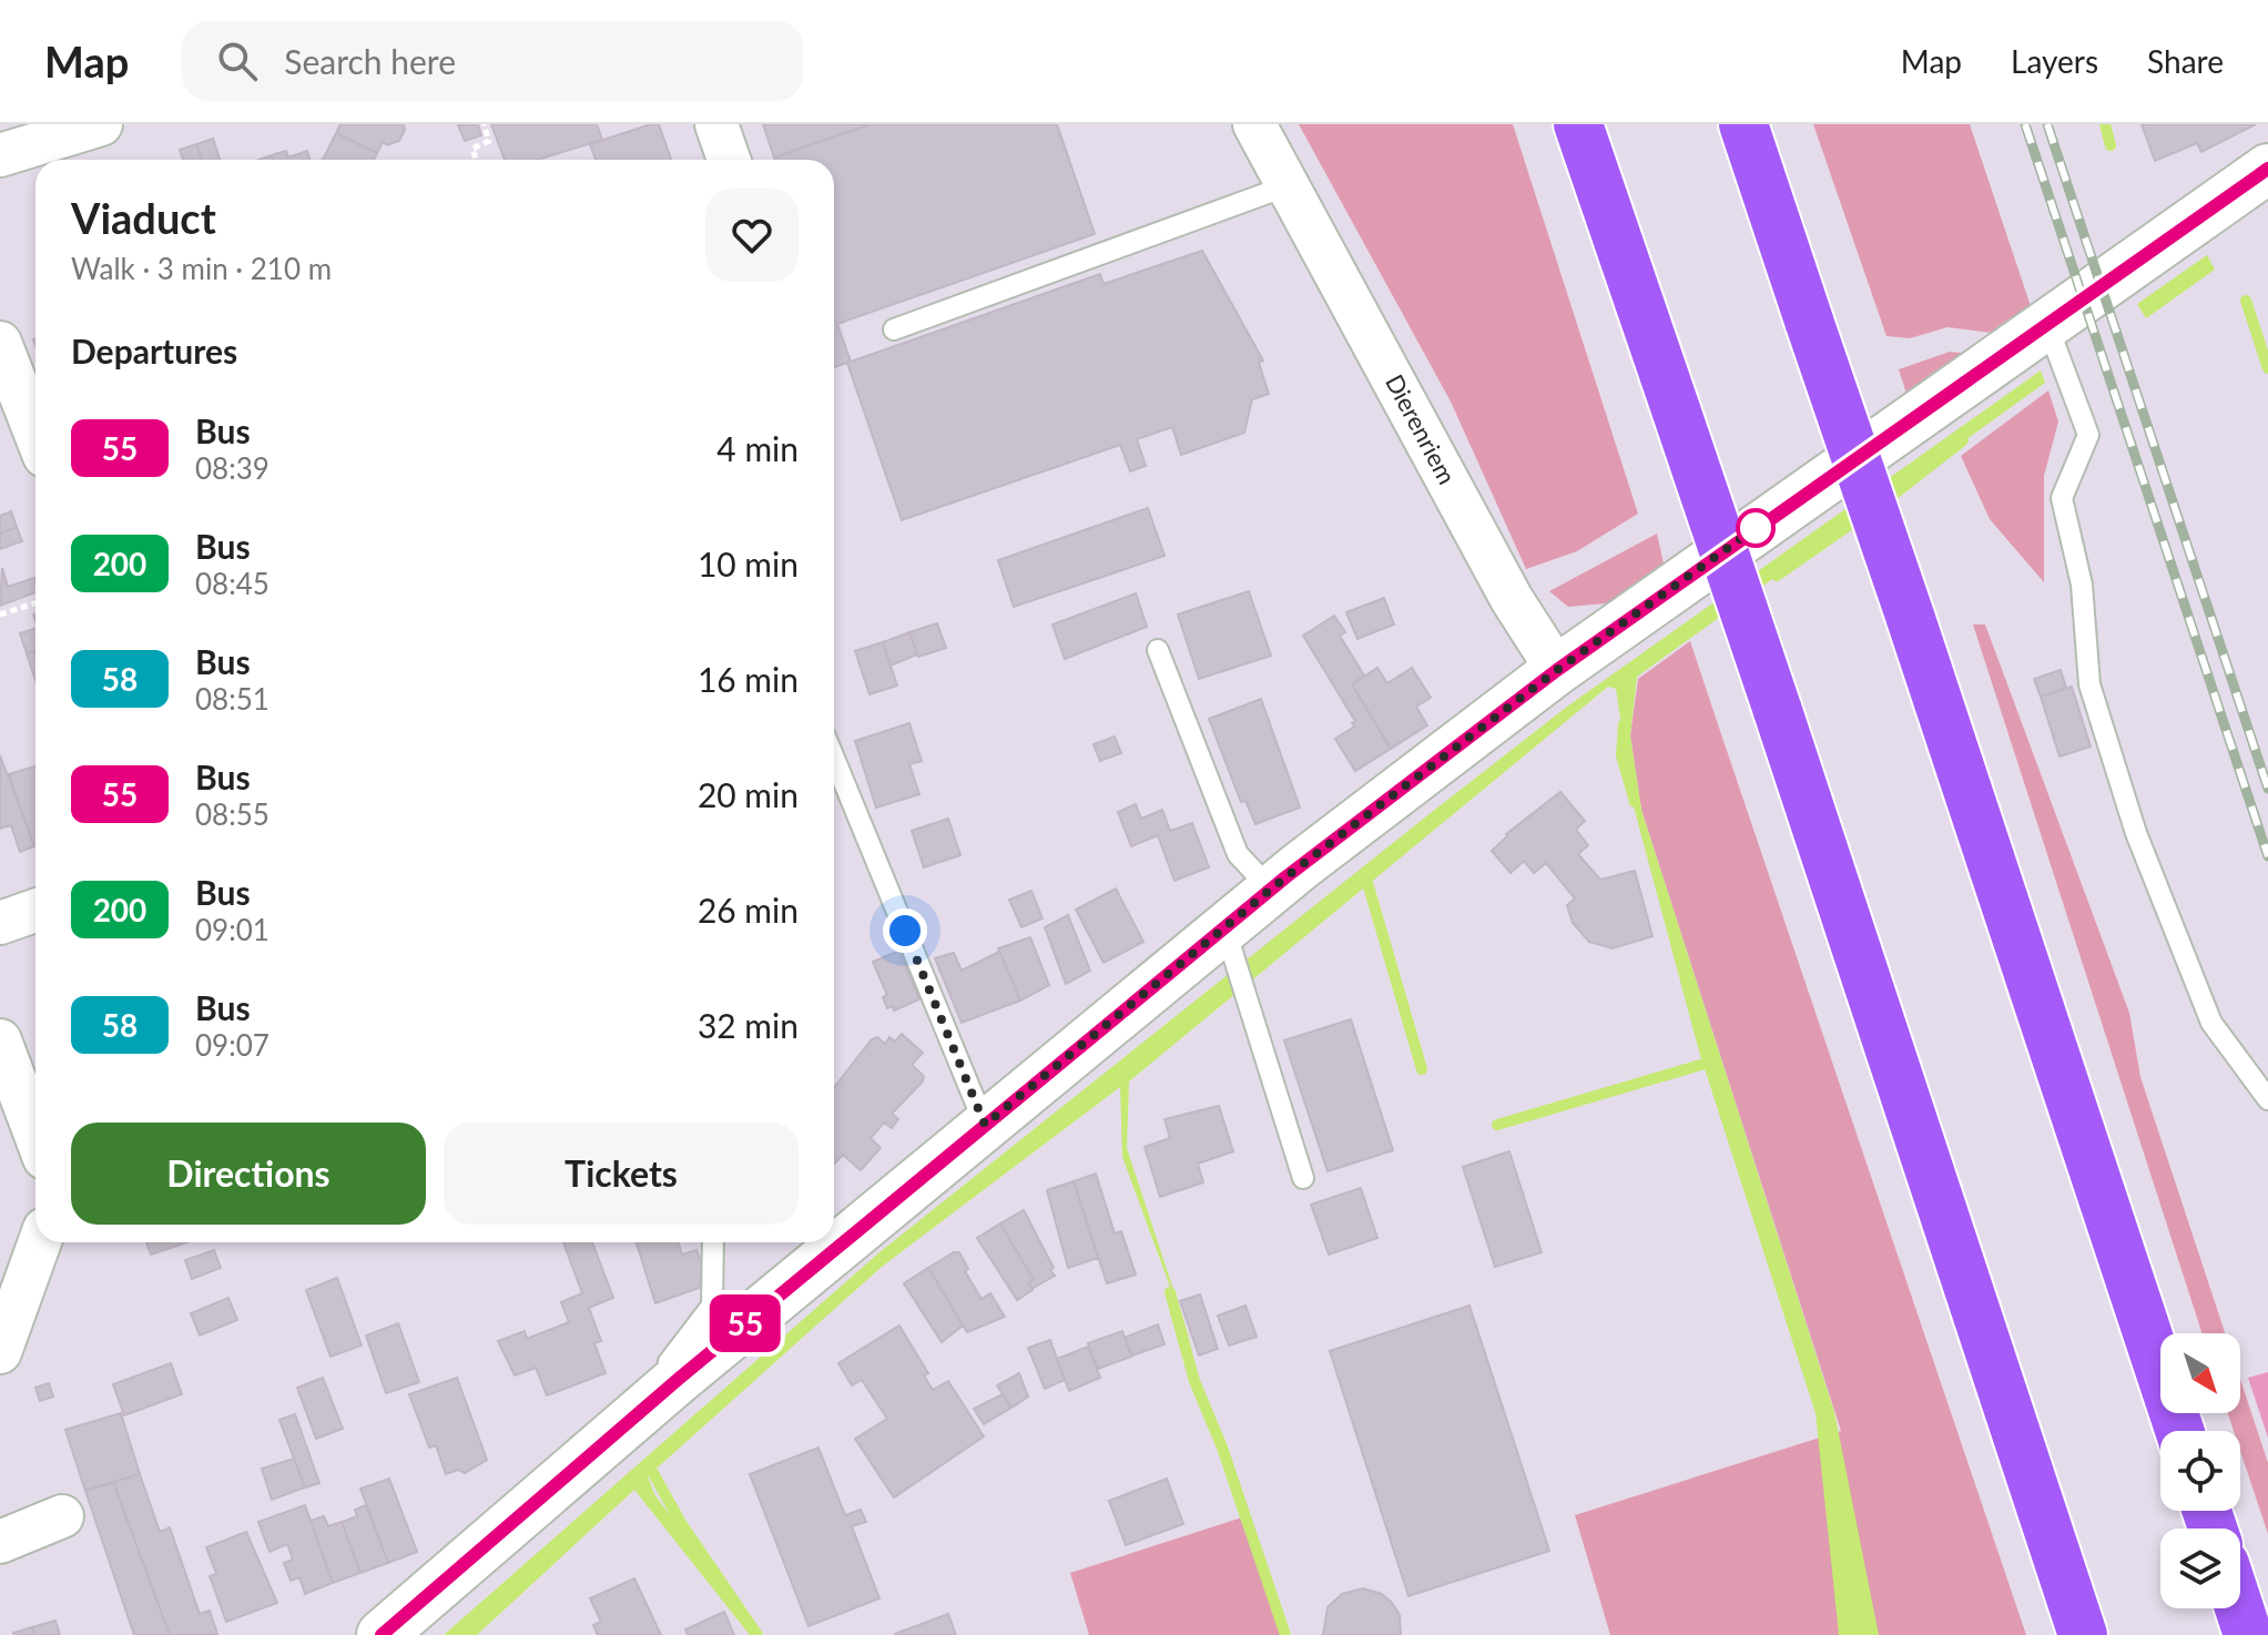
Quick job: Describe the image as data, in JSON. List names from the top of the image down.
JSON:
{
  "streets": {
    "street": ["Dierenriem"]
  },
  "lines": ["bus line 55"],
  "north": "bottom right",
  "page": {
    "header": "Map",
    "search": "Search here",
    "nav": ["Map", "Layers", "Share"],
    "on_map": "55",
    "heading": [
      ["Viaduct", "Walk · 3 min · 210 m"],
      "Departures"
    ],
    "list": [
      {
        "mark": "55",
        "name": "Bus",
        "note": "08:39",
        "value": "4 min"
      },
      {
        "mark": "200",
        "name": "Bus",
        "note": "08:45",
        "value": "10 min"
      },
      {
        "mark": "58",
        "name": "Bus",
        "note": "08:51",
        "value": "16 min"
      },
      {
        "mark": "55",
        "name": "Bus",
        "note": "08:55",
        "value": "20 min"
      },
      {
        "mark": "200",
        "name": "Bus",
        "note": "09:01",
        "value": "26 min"
      },
      {
        "mark": "58",
        "name": "Bus",
        "note": "09:07",
        "value": "32 min"
      }
    ],
    "buttons": ["Directions", "Tickets"]
  }
}
